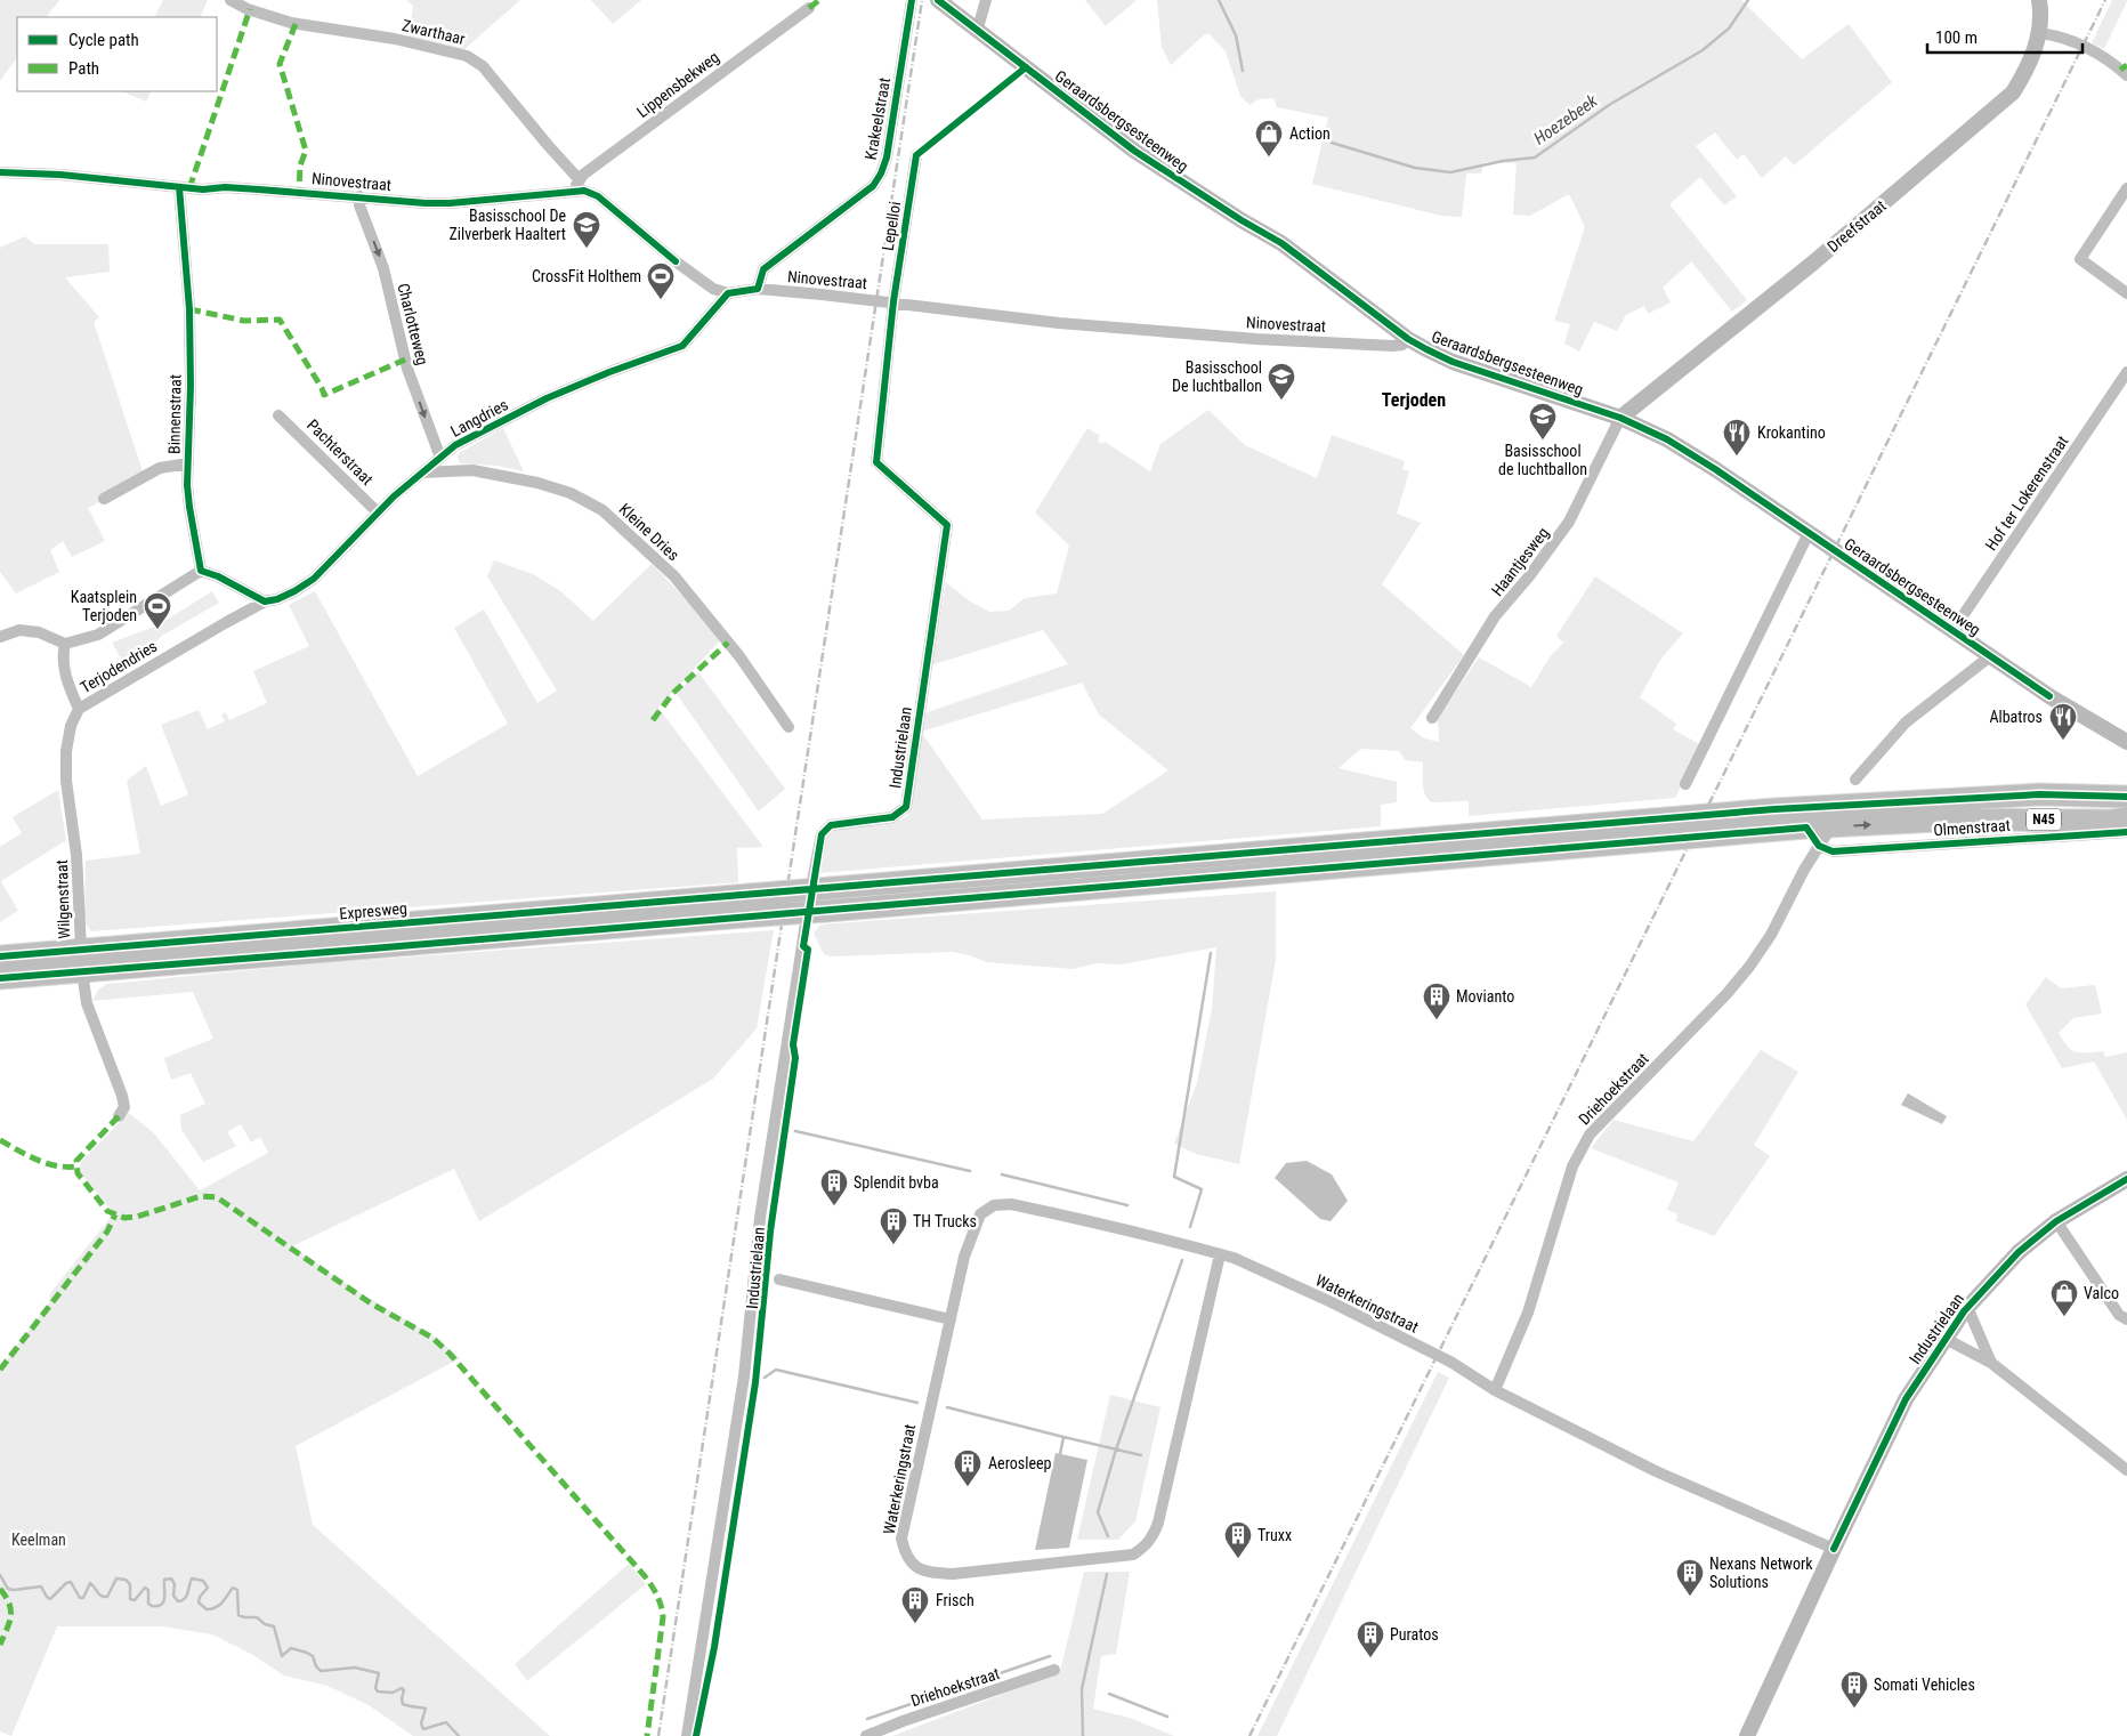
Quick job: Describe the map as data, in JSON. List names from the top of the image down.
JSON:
{
  "streets": {
    "highway": ["N45", "Expresweg"],
    "main road": ["Geraardsbergsesteenweg", "Dreefstraat", "Industrielaan"],
    "street": [
      "Zwarthaar",
      "Lippensbekweg",
      "Krakeelstraat",
      "Ninovestraat",
      "Lepelloi",
      "Charlotteweg",
      "Binnenstraat",
      "Langdries",
      "Pachterstraat",
      "Hof ter Lokerenstraat",
      "Kleine Dries",
      "Haantjesweg",
      "Terjodendries",
      "Olmenstraat",
      "Wilgenstraat",
      "Driehoekstraat",
      "Waterkeringstraat"
    ]
  },
  "crossings": [
    ["Zwarthaar", "Lippensbekweg"],
    ["Lippensbekweg", "Ninovestraat"],
    ["Krakeelstraat", "Ninovestraat"],
    ["Geraardsbergsesteenweg", "Ninovestraat"],
    ["Geraardsbergsesteenweg", "Dreefstraat"],
    ["Geraardsbergsesteenweg", "Hof ter Lokerenstraat"],
    ["Geraardsbergsesteenweg", "Haantjesweg"],
    ["Ninovestraat", "Lepelloi"],
    ["Ninovestraat", "Charlotteweg"],
    ["Ninovestraat", "Binnenstraat"],
    ["Ninovestraat", "Langdries"],
    ["Lepelloi", "Industrielaan"],
    ["Dreefstraat", "Haantjesweg"],
    ["Charlotteweg", "Langdries"],
    ["Langdries", "Pachterstraat"],
    ["Langdries", "Kleine Dries"],
    ["Langdries", "Terjodendries"],
    ["Terjodendries", "Wilgenstraat"],
    ["N45", "Wilgenstraat"],
    ["N45", "Driehoekstraat"],
    ["Olmenstraat", "Driehoekstraat"],
    ["Wilgenstraat", "Expresweg"],
    ["Driehoekstraat", "Waterkeringstraat"]
  ],
  "one_way": ["Charlotteweg"],
  "districts": ["Terjoden"],
  "water": ["Hoezebeek"],
  "parks": ["Keelman"],
  "places": {
    "shop": ["Action", "Valco"],
    "school or university": ["Basisschool De Zilverberk Haaltert", "Basisschool De luchtballon", "Basisschool de luchtballon"],
    "sports": ["CrossFit Holthem", "Kaatsplein Terjoden"],
    "restaurant": ["Krokantino", "Albatros"],
    "building": [
      "Movianto",
      "Splendit bvba",
      "TH Trucks",
      "Aerosleep",
      "Truxx",
      "Nexans Network Solutions",
      "Frisch",
      "Puratos",
      "Somati Vehicles"
    ]
  },
  "legend": ["Cycle path", "Path"],
  "scale_bar": "100 m"
}
